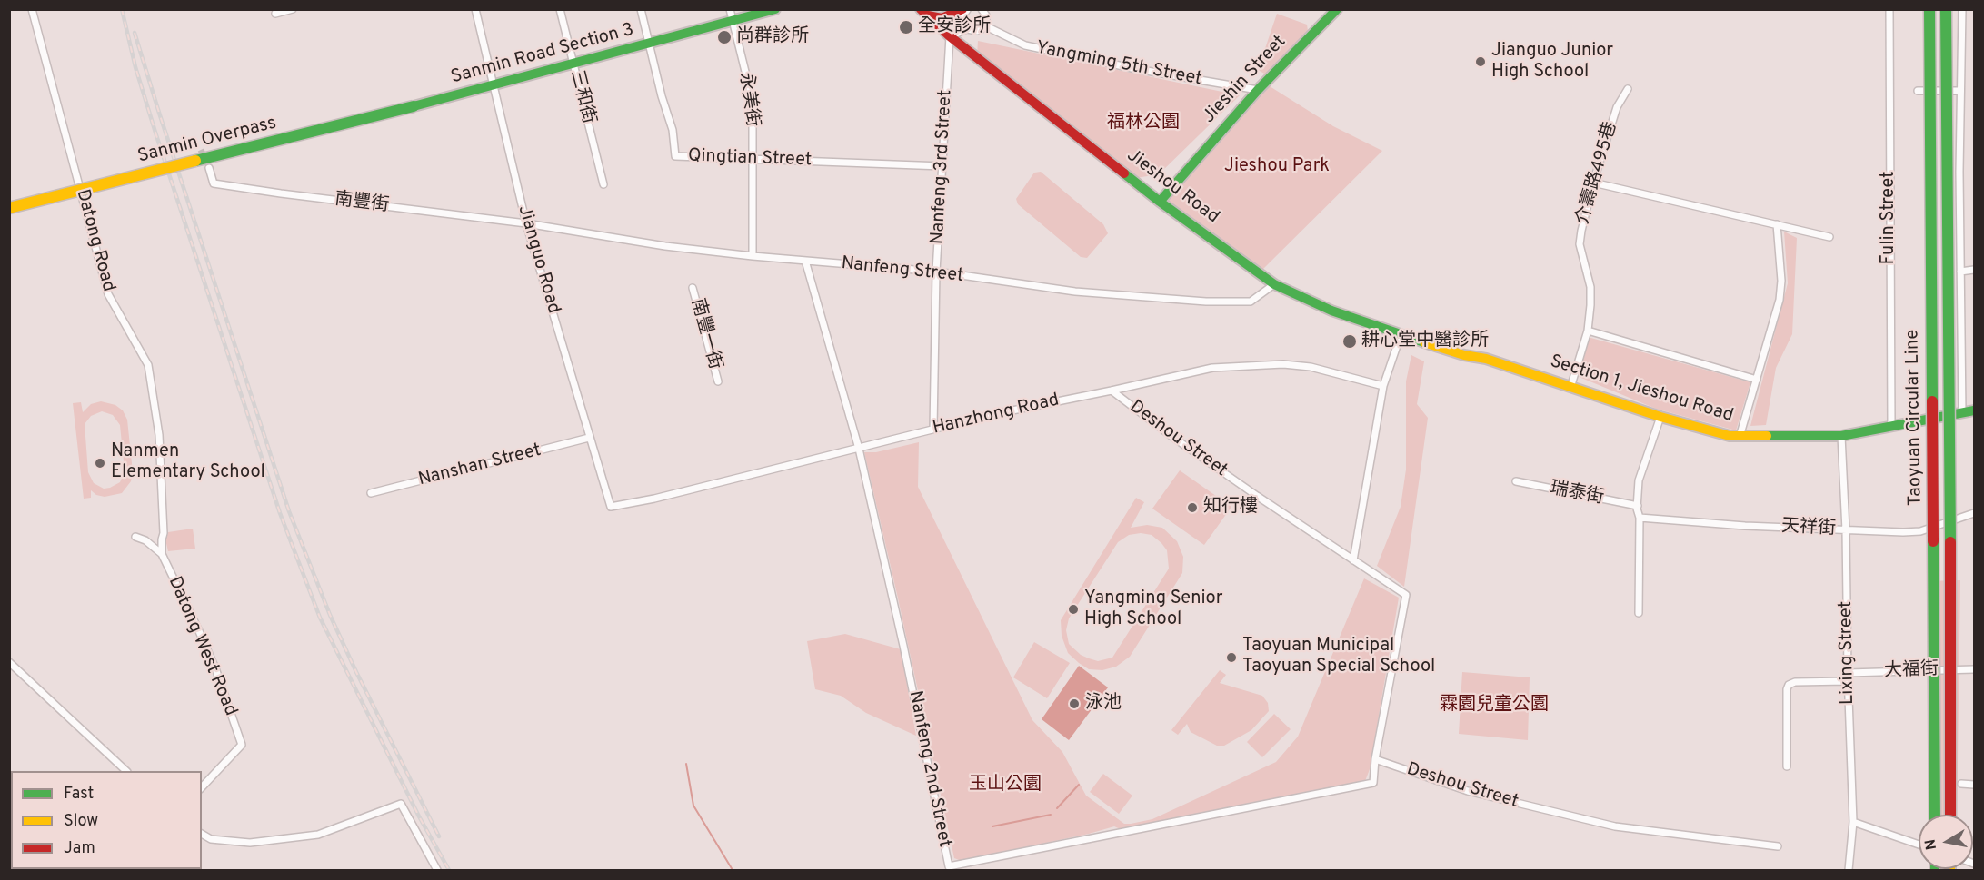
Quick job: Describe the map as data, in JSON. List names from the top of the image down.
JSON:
{
  "streets": {
    "main road": [
      "Sanmin Road Section 3",
      "Jieshin Street",
      "Sanmin Overpass",
      "Jieshou Road",
      "Section 1, Jieshou Road",
      "Taoyuan Circular Line"
    ],
    "street": [
      "Yangming 5th Street",
      "三和街",
      "永美街",
      "Qingtian Street",
      "Nanfeng 3rd Street",
      "介壽路495巷",
      "南豐街",
      "Fulin Street",
      "Jianguo Road",
      "Nanfeng Street",
      "南豐一街",
      "Hanzhong Road",
      "Deshou Street",
      "Nanshan Street",
      "瑞泰街",
      "天祥街",
      "Datong West Road",
      "Lixing Street",
      "大福街",
      "Nanfeng 2nd Street"
    ]
  },
  "crossings": [
    ["Sanmin Road Section 3", "三和街"],
    ["Sanmin Road Section 3", "永美街"],
    ["Sanmin Road Section 3", "Sanmin Overpass"],
    ["Sanmin Road Section 3", "Qingtian Street"],
    ["Sanmin Road Section 3", "Jianguo Road"],
    ["Yangming 5th Street", "Jieshin Street"],
    ["Jieshin Street", "Jieshou Road"],
    ["永美街", "Qingtian Street"],
    ["永美街", "Nanfeng Street"],
    ["Qingtian Street", "Nanfeng 3rd Street"],
    ["Nanfeng 3rd Street", "Jieshou Road"],
    ["Nanfeng 3rd Street", "Nanfeng Street"],
    ["Nanfeng 3rd Street", "Hanzhong Road"],
    ["介壽路495巷", "Section 1, Jieshou Road"],
    ["Jieshou Road", "Nanfeng Street"],
    ["Jieshou Road", "Section 1, Jieshou Road"],
    ["南豐街", "Jianguo Road"],
    ["南豐街", "Nanfeng Street"],
    ["Fulin Street", "Section 1, Jieshou Road"],
    ["Jianguo Road", "Nanfeng Street"],
    ["Jianguo Road", "Hanzhong Road"],
    ["Jianguo Road", "Nanshan Street"],
    ["Nanfeng Street", "Nanfeng 2nd Street"],
    ["Section 1, Jieshou Road", "Lixing Street"],
    ["Hanzhong Road", "Deshou Street"],
    ["Hanzhong Road", "Nanfeng 2nd Street"],
    ["Deshou Street", "Nanfeng 2nd Street"],
    ["天祥街", "Lixing Street"],
    ["Lixing Street", "大福街"]
  ],
  "parks": [
    "福林公園",
    "Jieshou Park",
    "霖園兒童公園",
    "玉山公園"
  ],
  "places": [
    "全安診所",
    "尚群診所",
    "Jianguo Junior High School",
    "耕心堂中醫診所",
    "Nanmen Elementary School",
    "知行樓",
    "Yangming Senior High School",
    "Taoyuan Municipal Taoyuan Special School",
    "泳池"
  ],
  "legend": ["Fast", "Slow", "Jam"],
  "north": "left"
}
